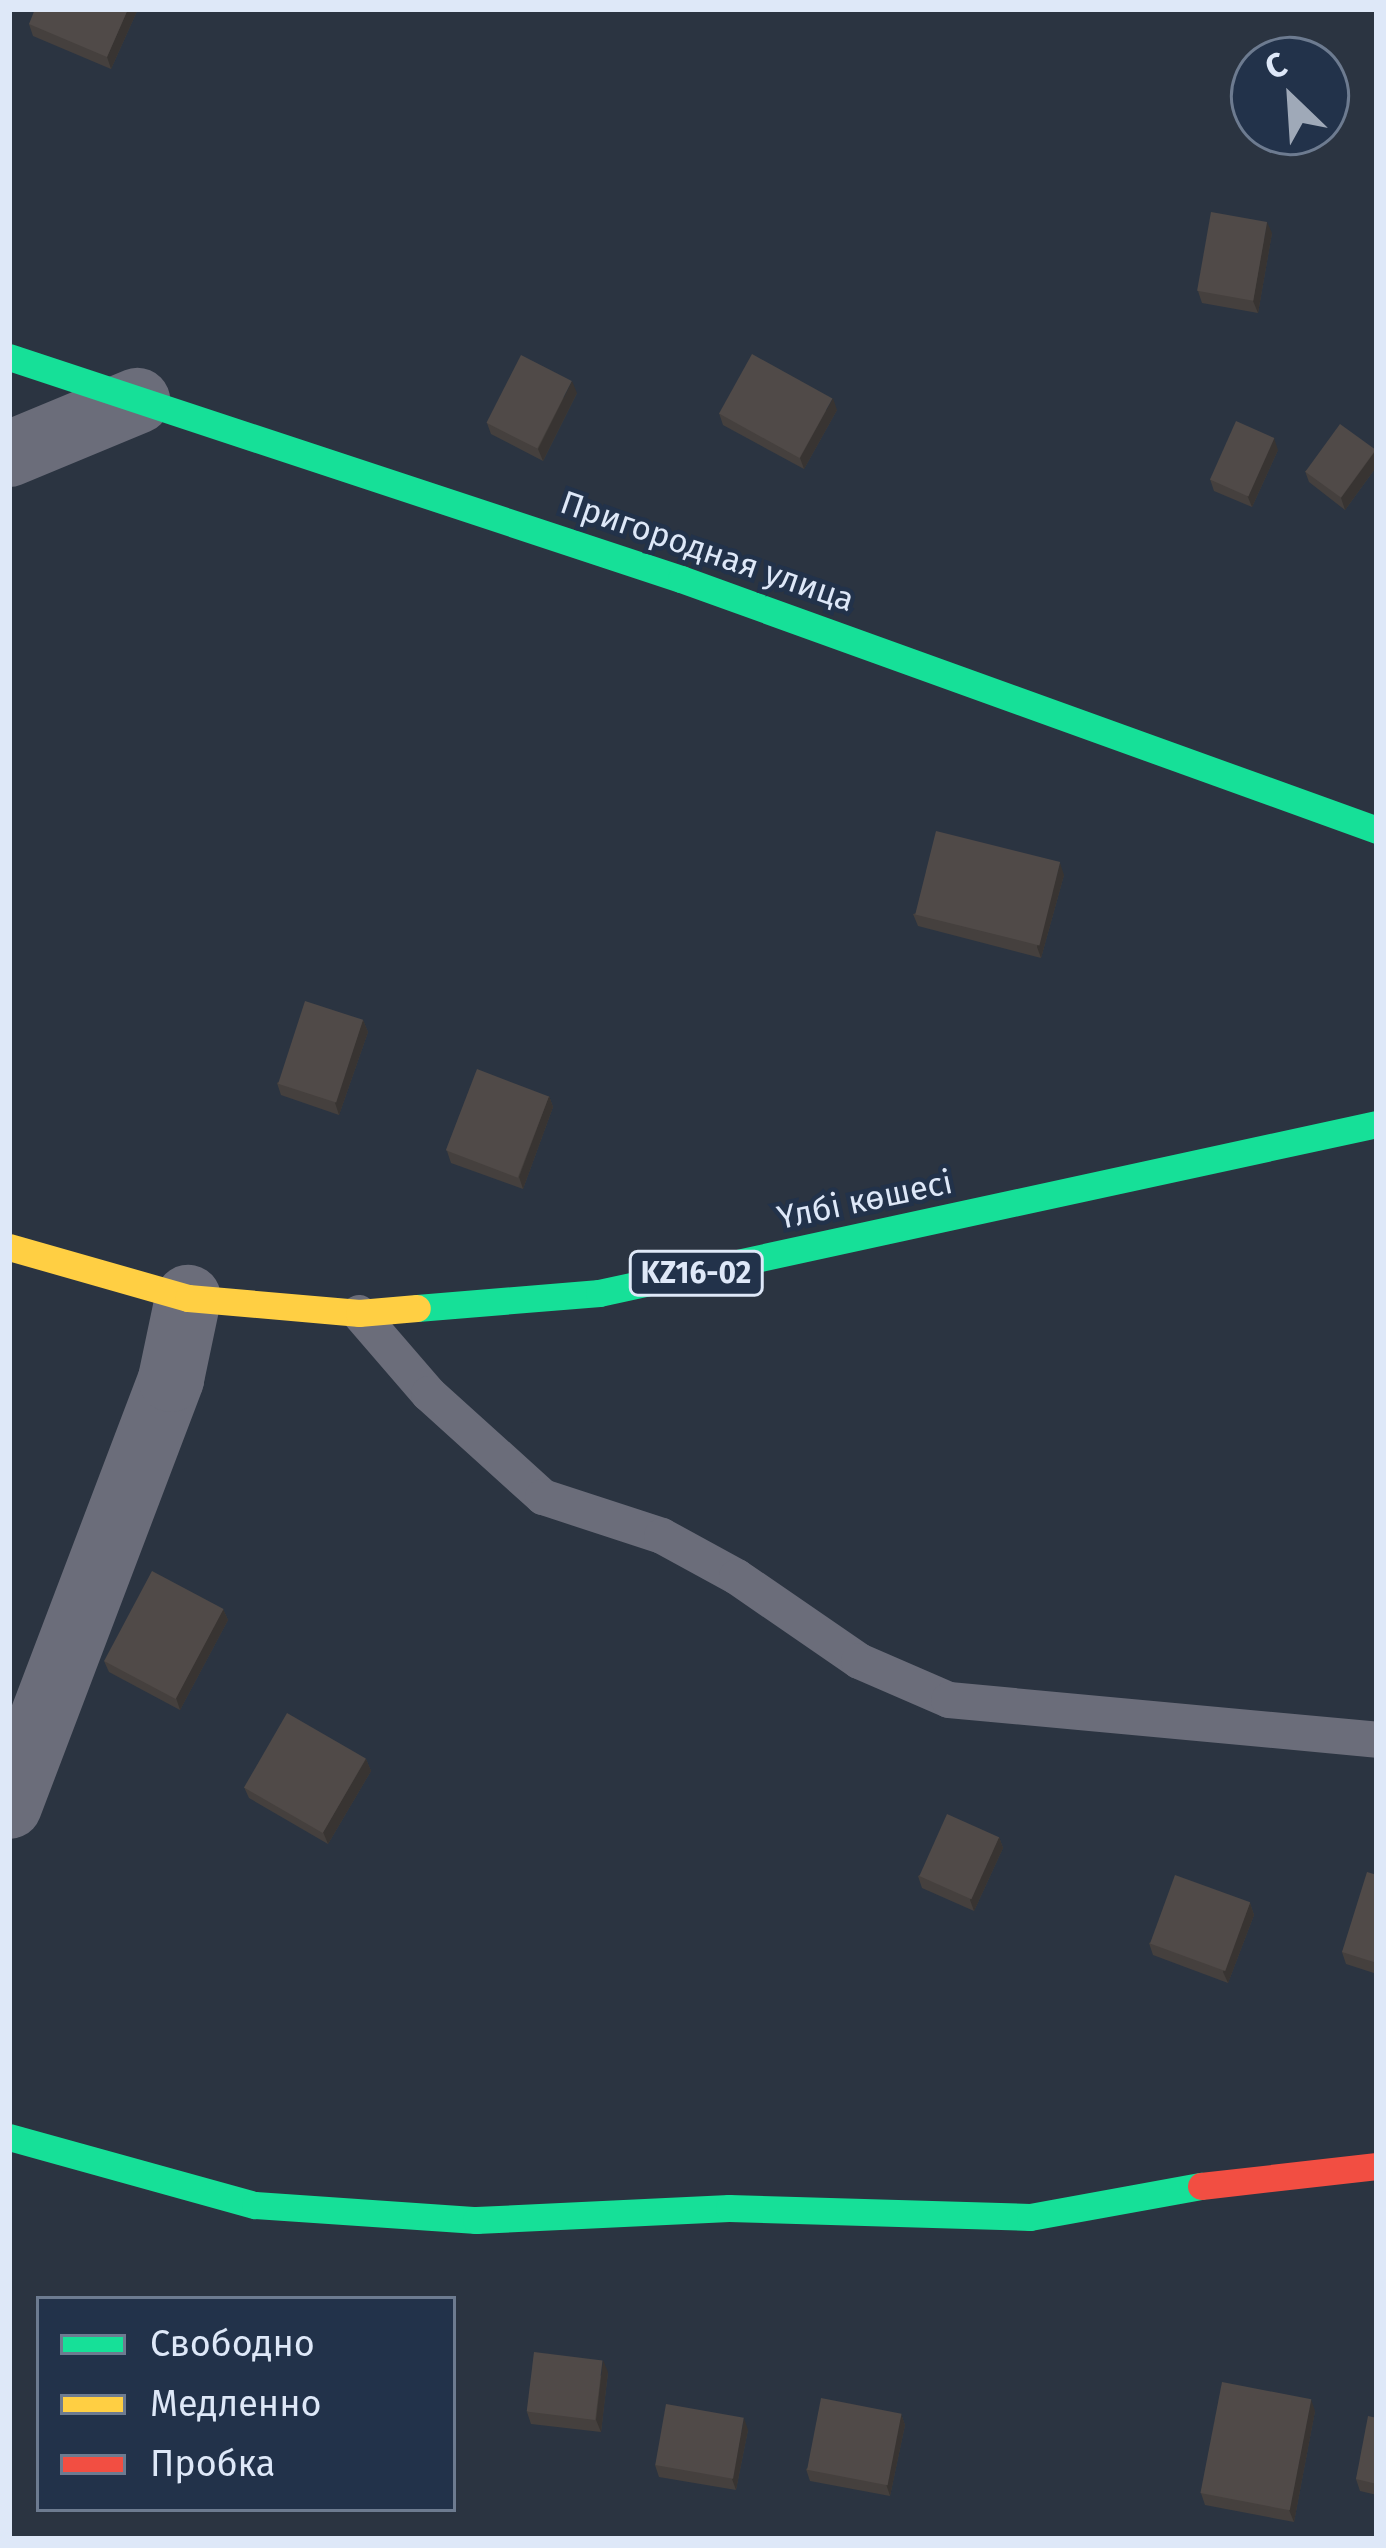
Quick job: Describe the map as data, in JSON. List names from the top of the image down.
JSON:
{
  "streets": {
    "street": ["Пригородная улица", "Үлбі көшесі", "KZ16-02"]
  },
  "legend": ["Свободно", "Медленно", "Пробка"],
  "north": "top left"
}
